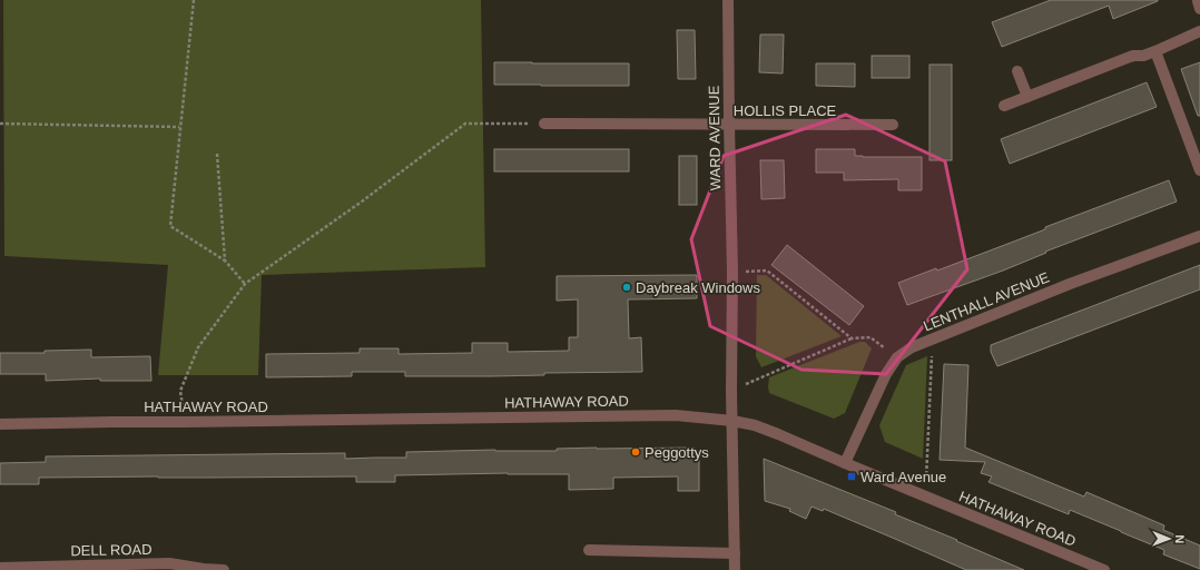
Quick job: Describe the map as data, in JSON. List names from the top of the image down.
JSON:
{
  "streets": {
    "street": [
      "HOLLIS PLACE",
      "WARD AVENUE",
      "LENTHALL AVENUE",
      "HATHAWAY ROAD",
      "DELL ROAD"
    ]
  },
  "crossings": [
    ["HOLLIS PLACE", "WARD AVENUE"],
    ["WARD AVENUE", "HATHAWAY ROAD"],
    ["LENTHALL AVENUE", "HATHAWAY ROAD"]
  ],
  "places": {
    "other": ["Daybreak Windows", "Peggottys"],
    "transit": ["Ward Avenue"]
  },
  "north": "right"
}
